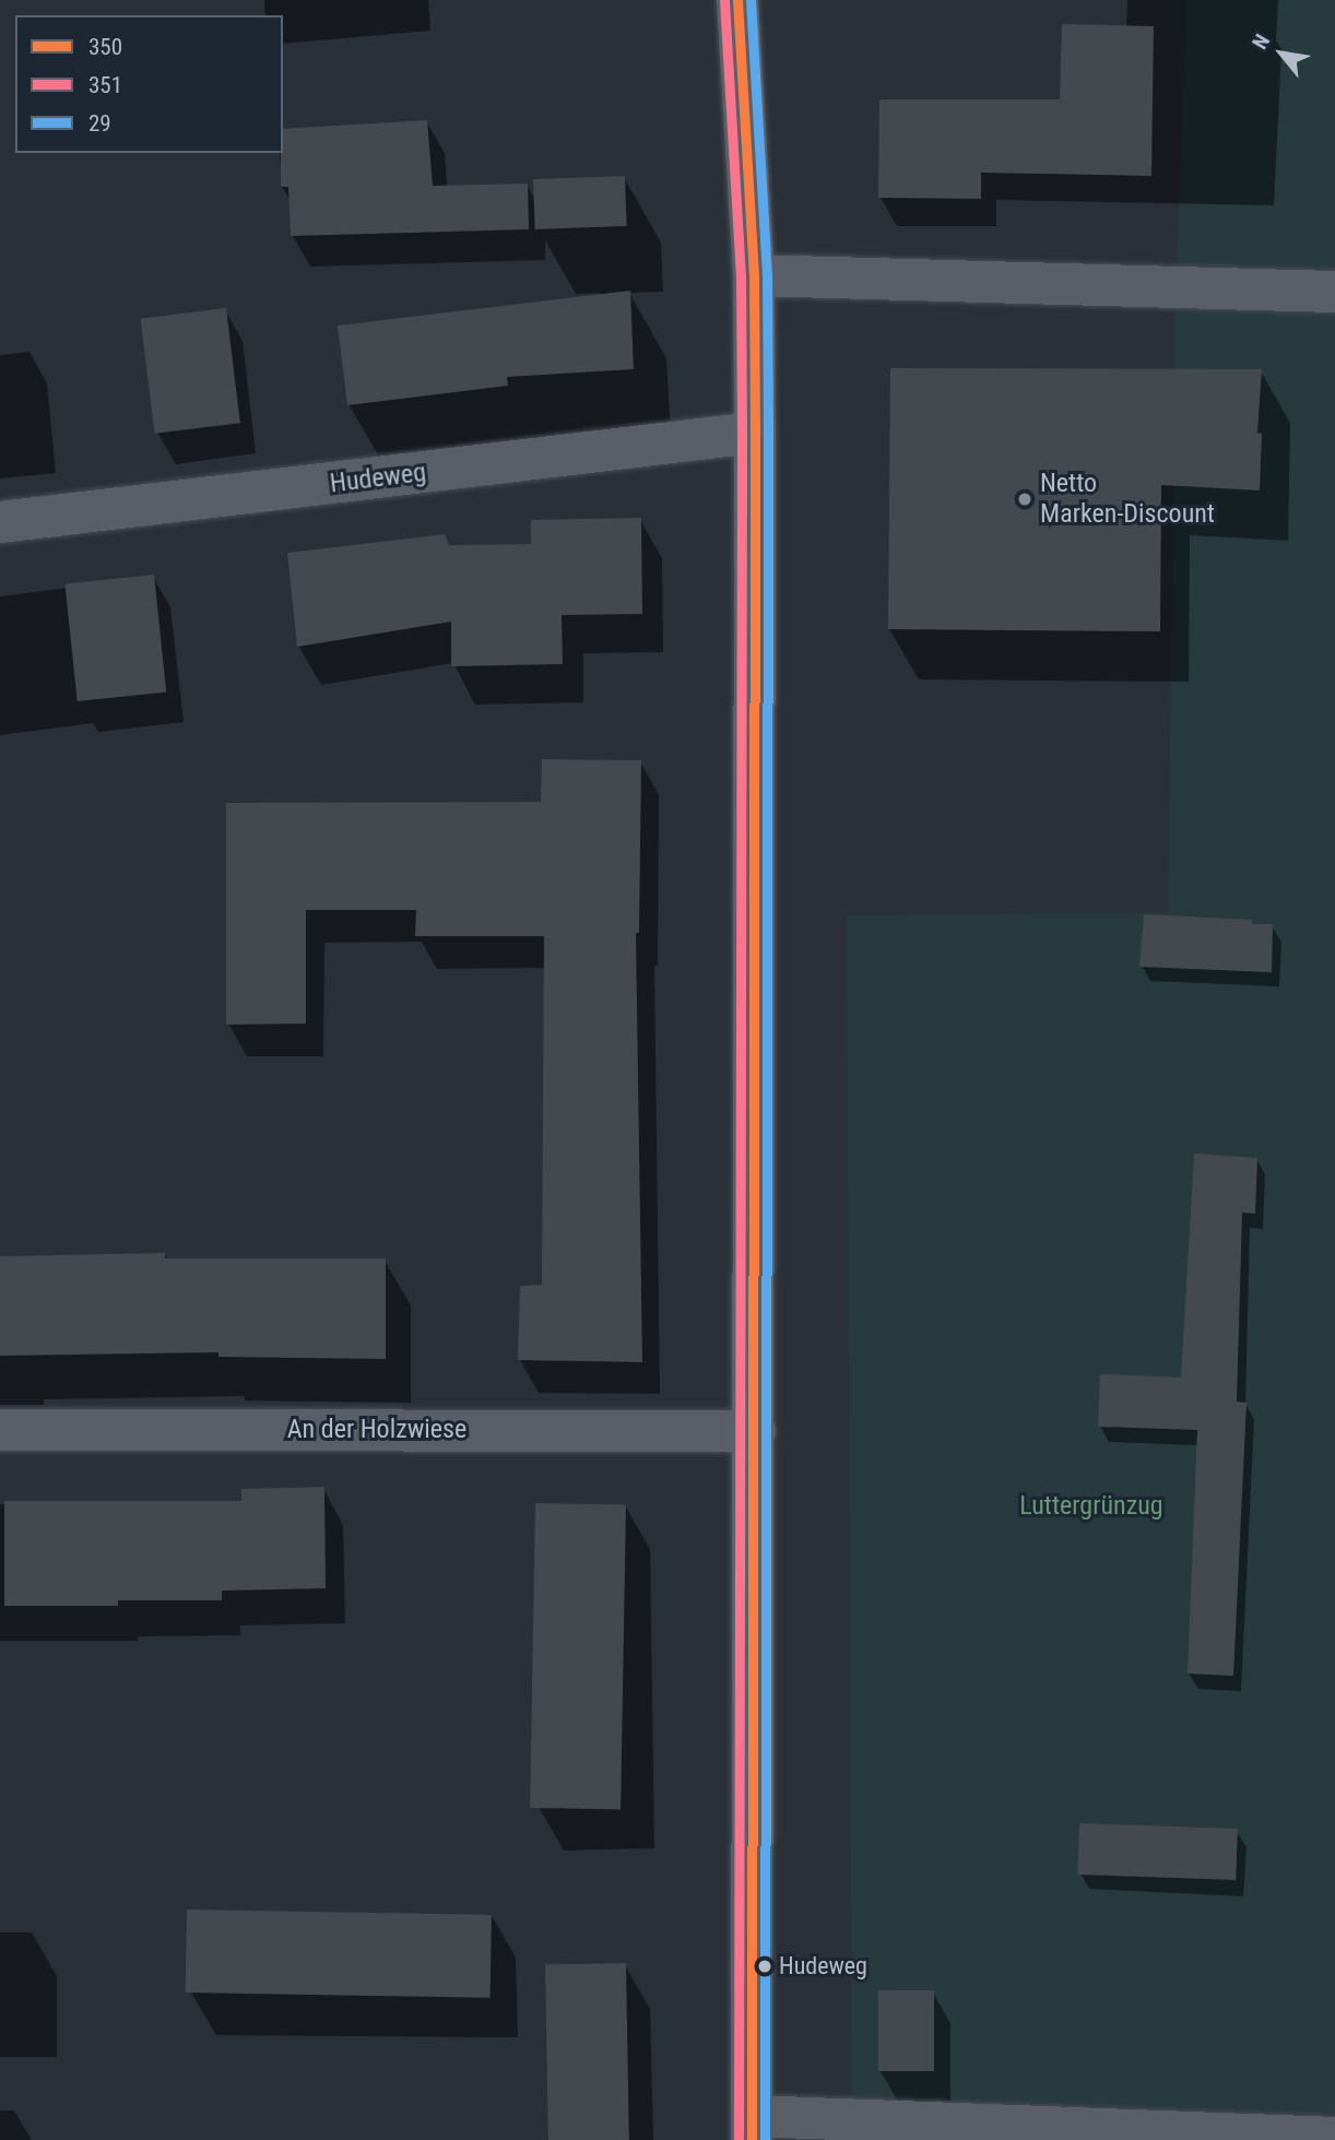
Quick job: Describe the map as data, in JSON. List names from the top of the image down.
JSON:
{
  "streets": {
    "street": ["Hudeweg", "An der Holzwiese"]
  },
  "parks": ["Luttergrünzug"],
  "places": ["Netto Marken-Discount", "Hudeweg"],
  "lines": ["transit line 350", "transit line 29", "transit line 351"],
  "legend": ["350", "351", "29"],
  "north": "top left"
}
